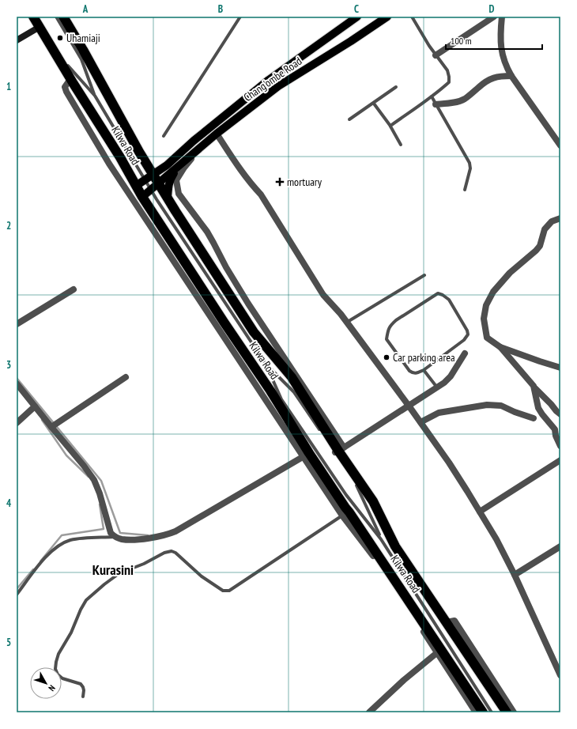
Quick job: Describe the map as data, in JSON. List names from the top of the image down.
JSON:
{
  "streets": {
    "highway": ["Kilwa Road"],
    "main road": ["Chang'ombe Road"]
  },
  "crossings": [
    ["Chang'ombe Road", "Kilwa Road"]
  ],
  "districts": ["Kurasini"],
  "places": {
    "other": ["Uhamiaji", "Car parking area"],
    "health": ["mortuary"]
  },
  "scale_bar": "100 m",
  "north": "bottom right",
  "grid": {
    "columns": [
      "A",
      "B",
      "C",
      "D"
    ],
    "rows": [
      "1",
      "2",
      "3",
      "4",
      "5"
    ]
  }
}
